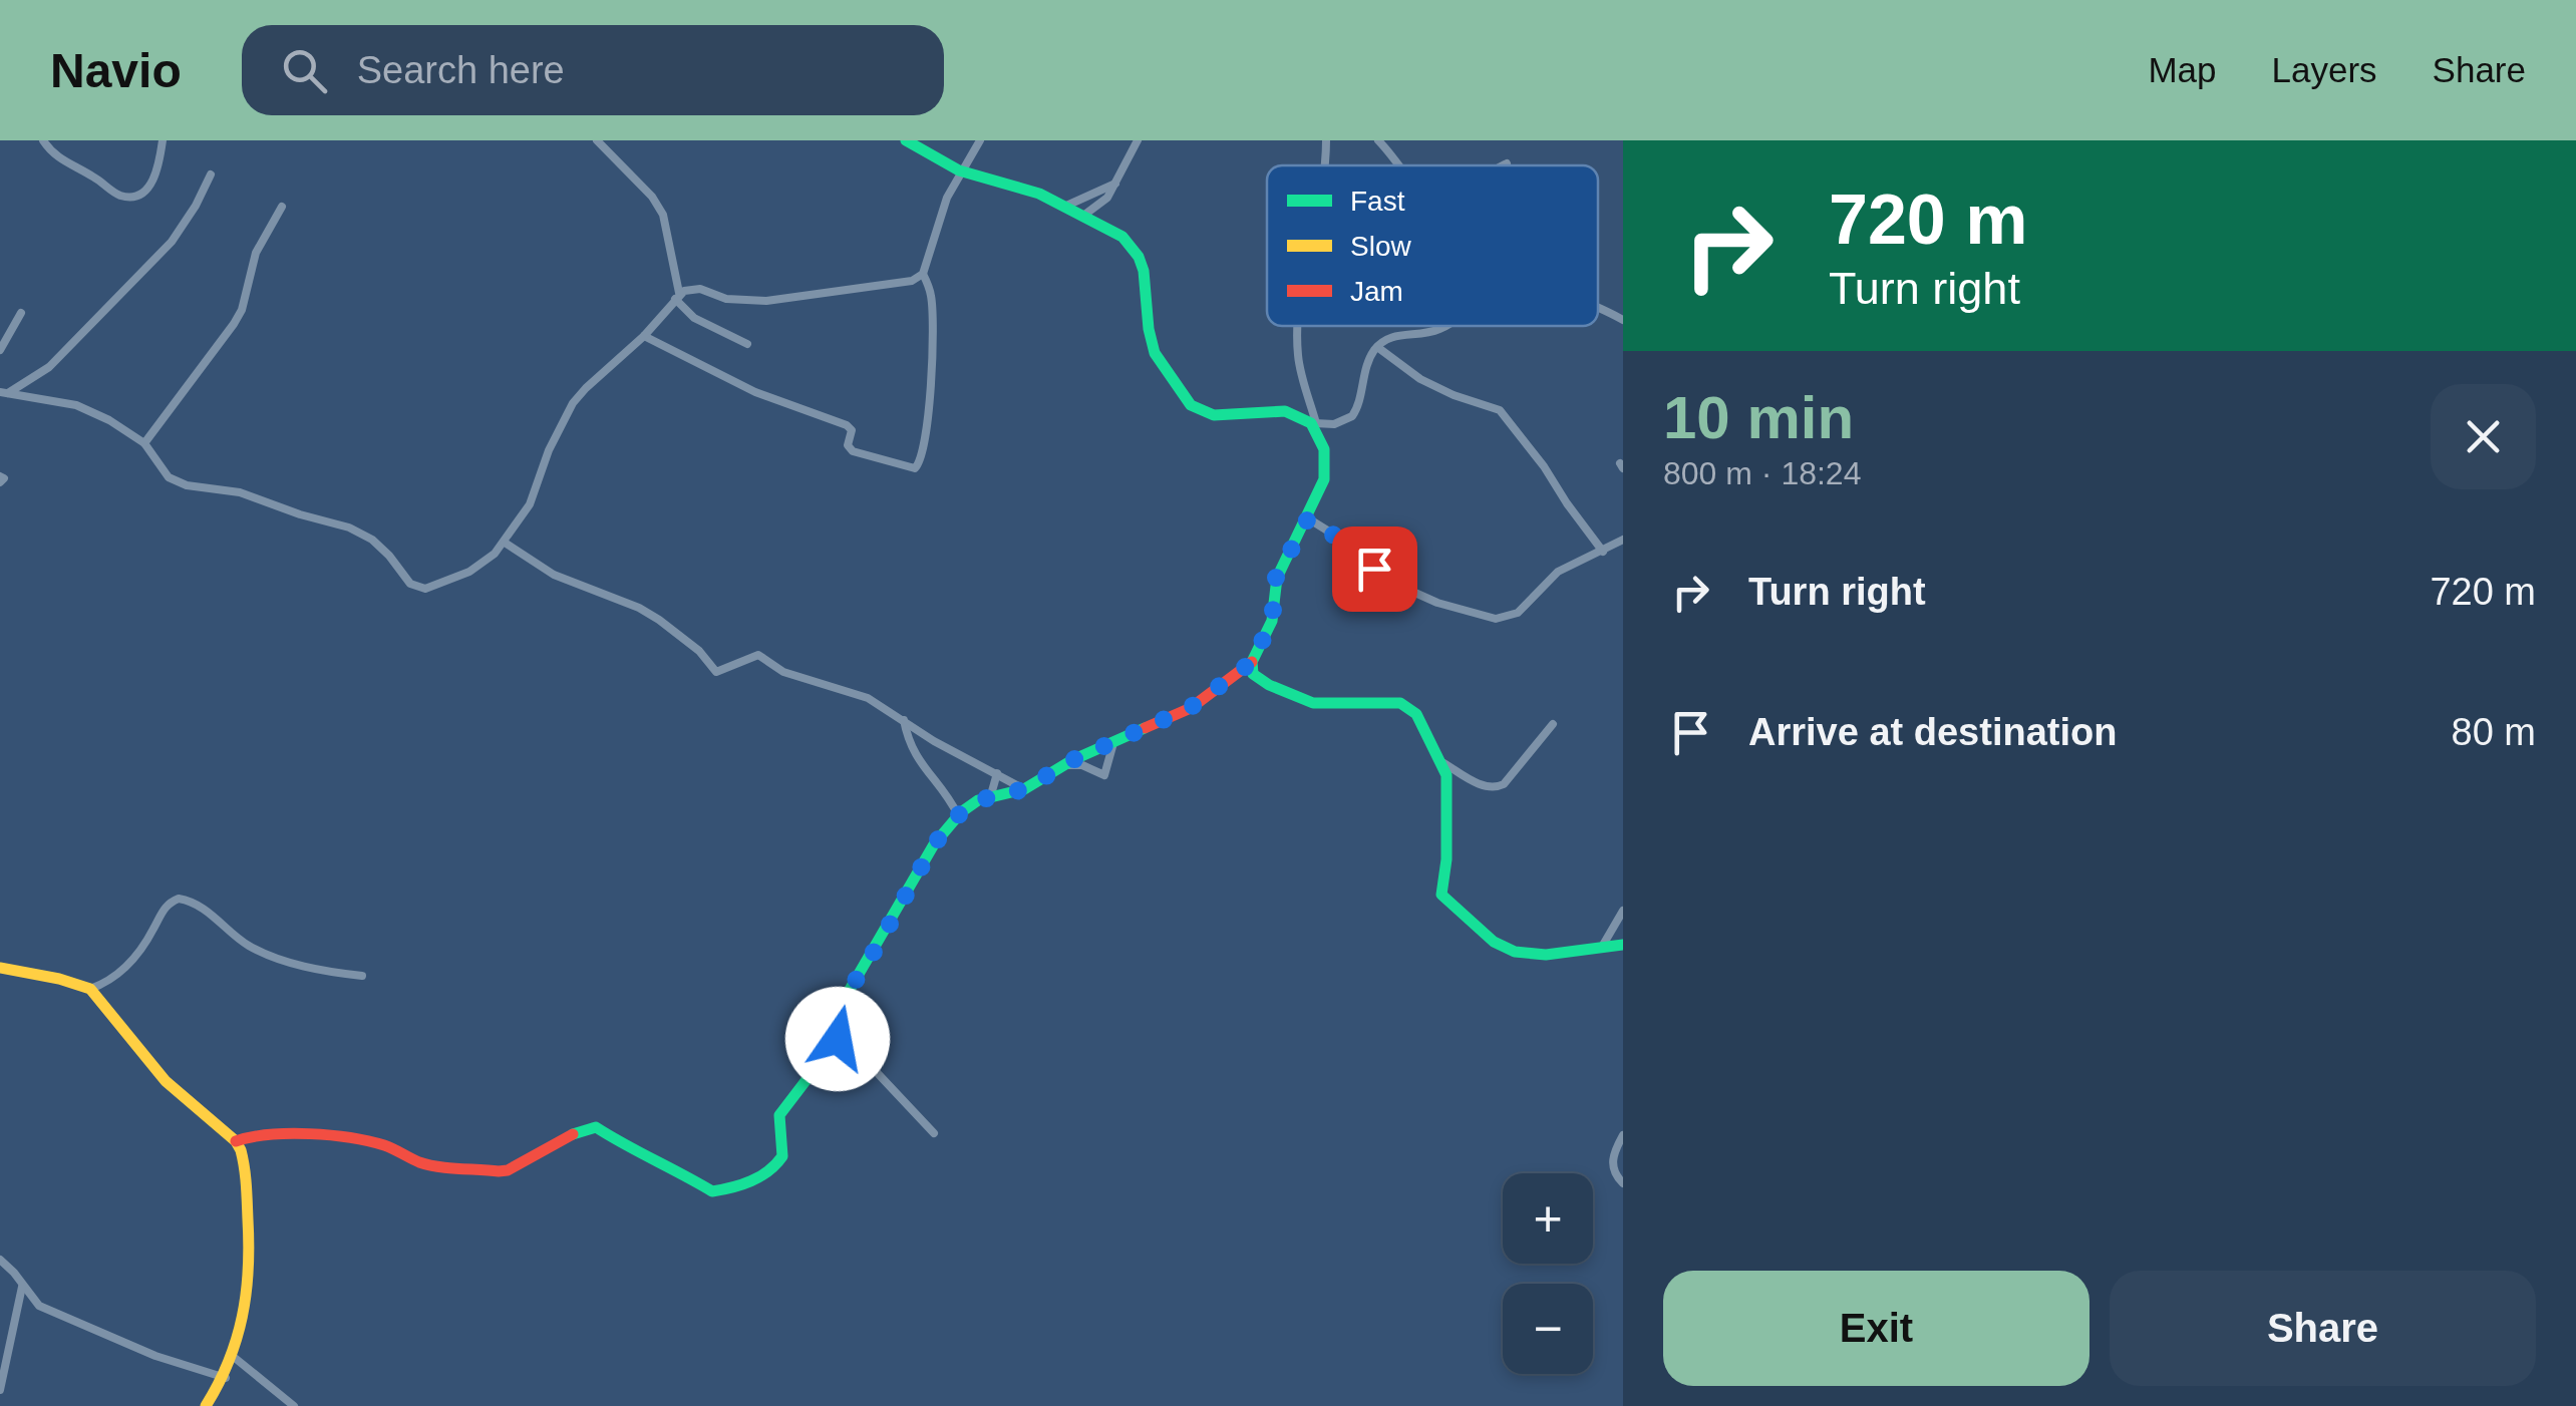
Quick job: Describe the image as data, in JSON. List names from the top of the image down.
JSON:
{
  "legend": ["Fast", "Slow", "Jam"],
  "page": {
    "header": "Navio",
    "search": "Search here",
    "nav": ["Map", "Layers", "Share"],
    "turn": ["720 m", "Turn right"],
    "heading": ["10 min", "800 m · 18:24"],
    "list": [
      {
        "name": "Turn right",
        "value": "720 m"
      },
      {
        "name": "Arrive at destination",
        "value": "80 m"
      }
    ],
    "map_buttons": ["+", "−"],
    "buttons": ["Exit", "Share"]
  }
}
